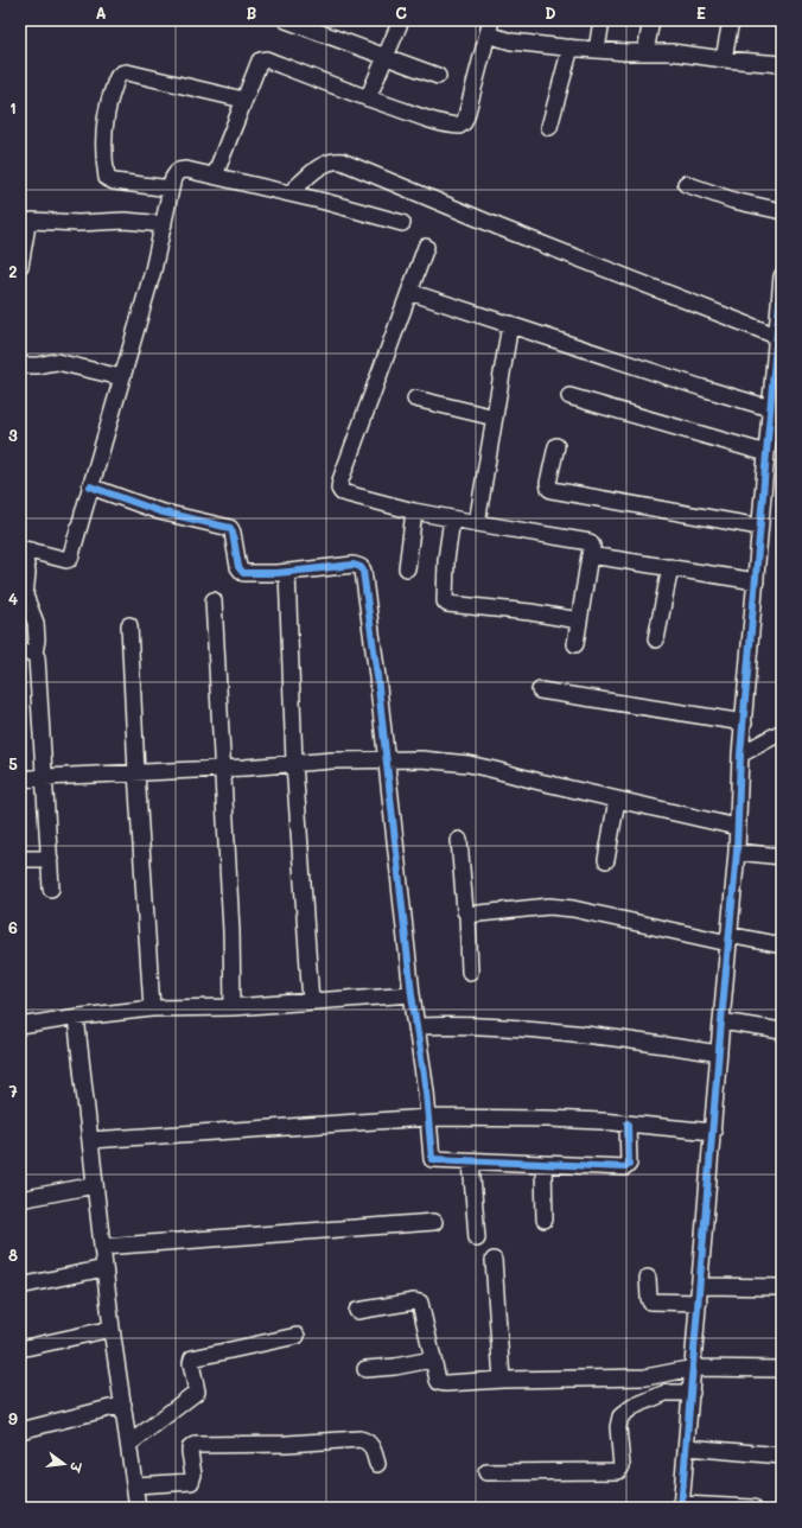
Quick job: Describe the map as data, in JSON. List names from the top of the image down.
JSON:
{
  "north": "right",
  "grid": {
    "columns": [
      "A",
      "B",
      "C",
      "D",
      "E"
    ],
    "rows": [
      "1",
      "2",
      "3",
      "4",
      "5",
      "6",
      "7",
      "8",
      "9"
    ]
  }
}
